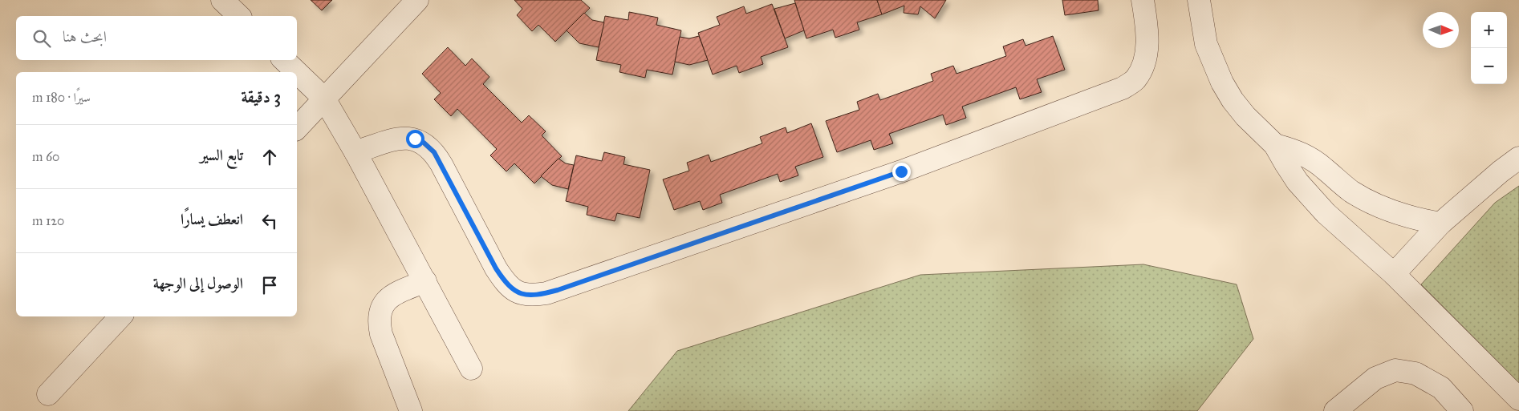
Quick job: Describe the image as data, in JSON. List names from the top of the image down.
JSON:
{
  "north": "right",
  "page": {
    "map_buttons": ["+", "−"],
    "search": "ابحث هنا",
    "heading": ["3 دقيقة", "سيرًا · 180 m"],
    "list": [
      ["تابع السير", "60 m"],
      ["انعطف يسارًا", "120 m"],
      "الوصول إلى الوجهة"
    ]
  }
}
